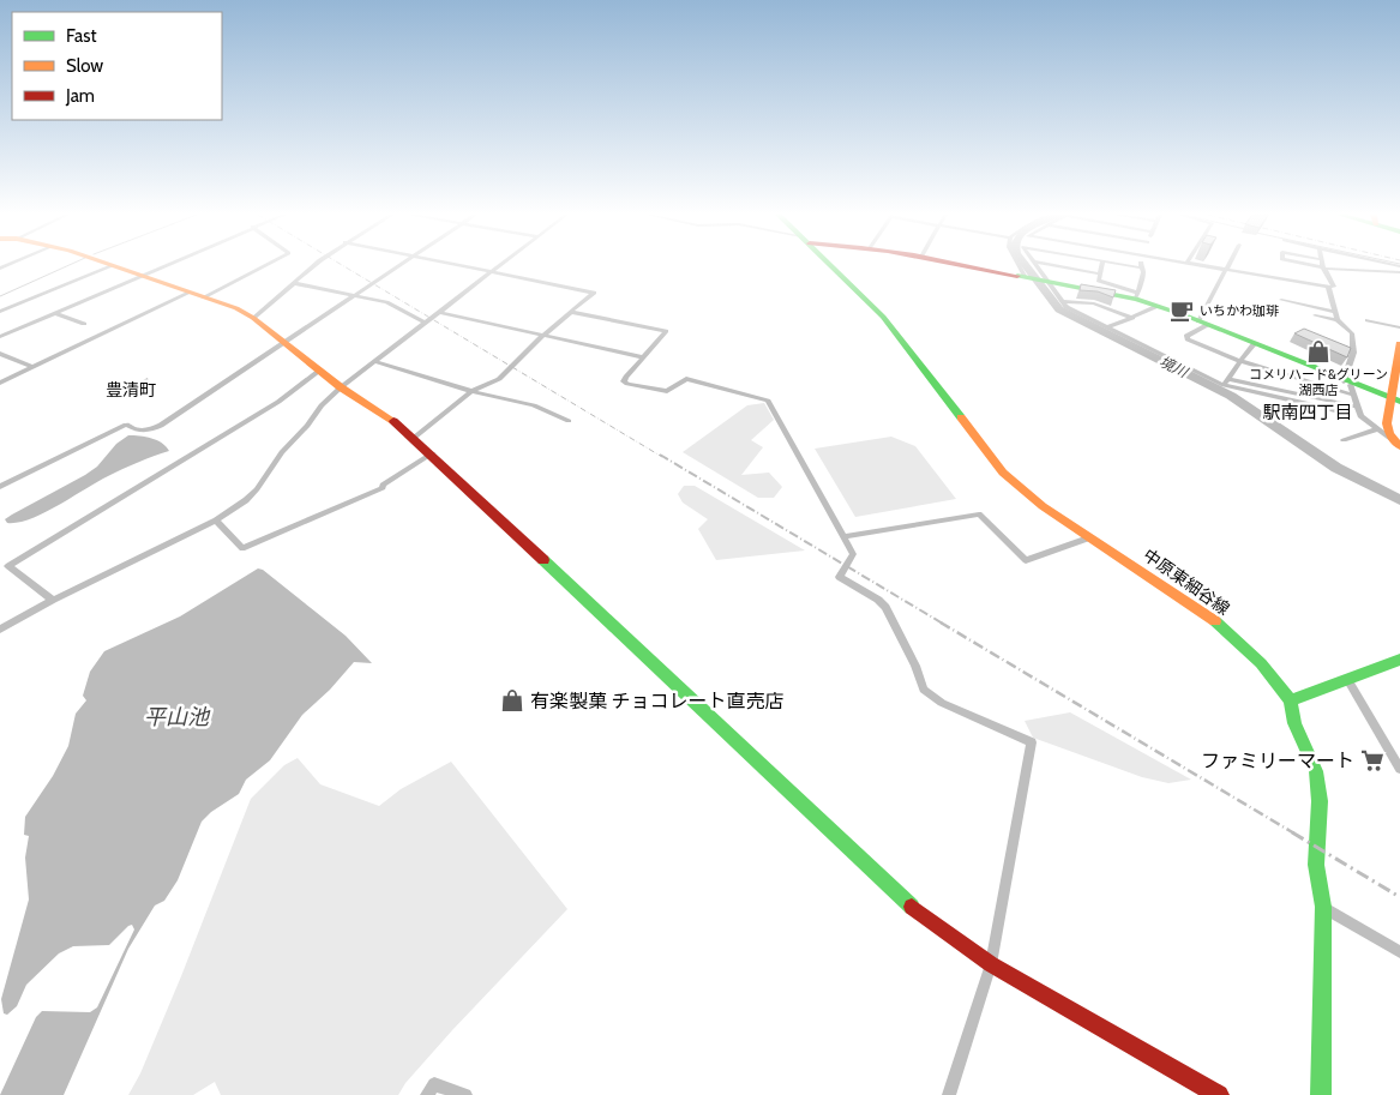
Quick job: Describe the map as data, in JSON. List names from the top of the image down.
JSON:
{
  "streets": {
    "street": ["中原東細谷線"]
  },
  "districts": ["豊清町", "駅南四丁目"],
  "water": ["境川", "平山池"],
  "places": {
    "cafe": ["いちかわ珈琲"],
    "shop": ["コメリハード&グリーン 湖西店", "有楽製菓 チョコレート直売店"],
    "supermarket": ["ファミリーマート"]
  },
  "legend": ["Fast", "Slow", "Jam"]
}
